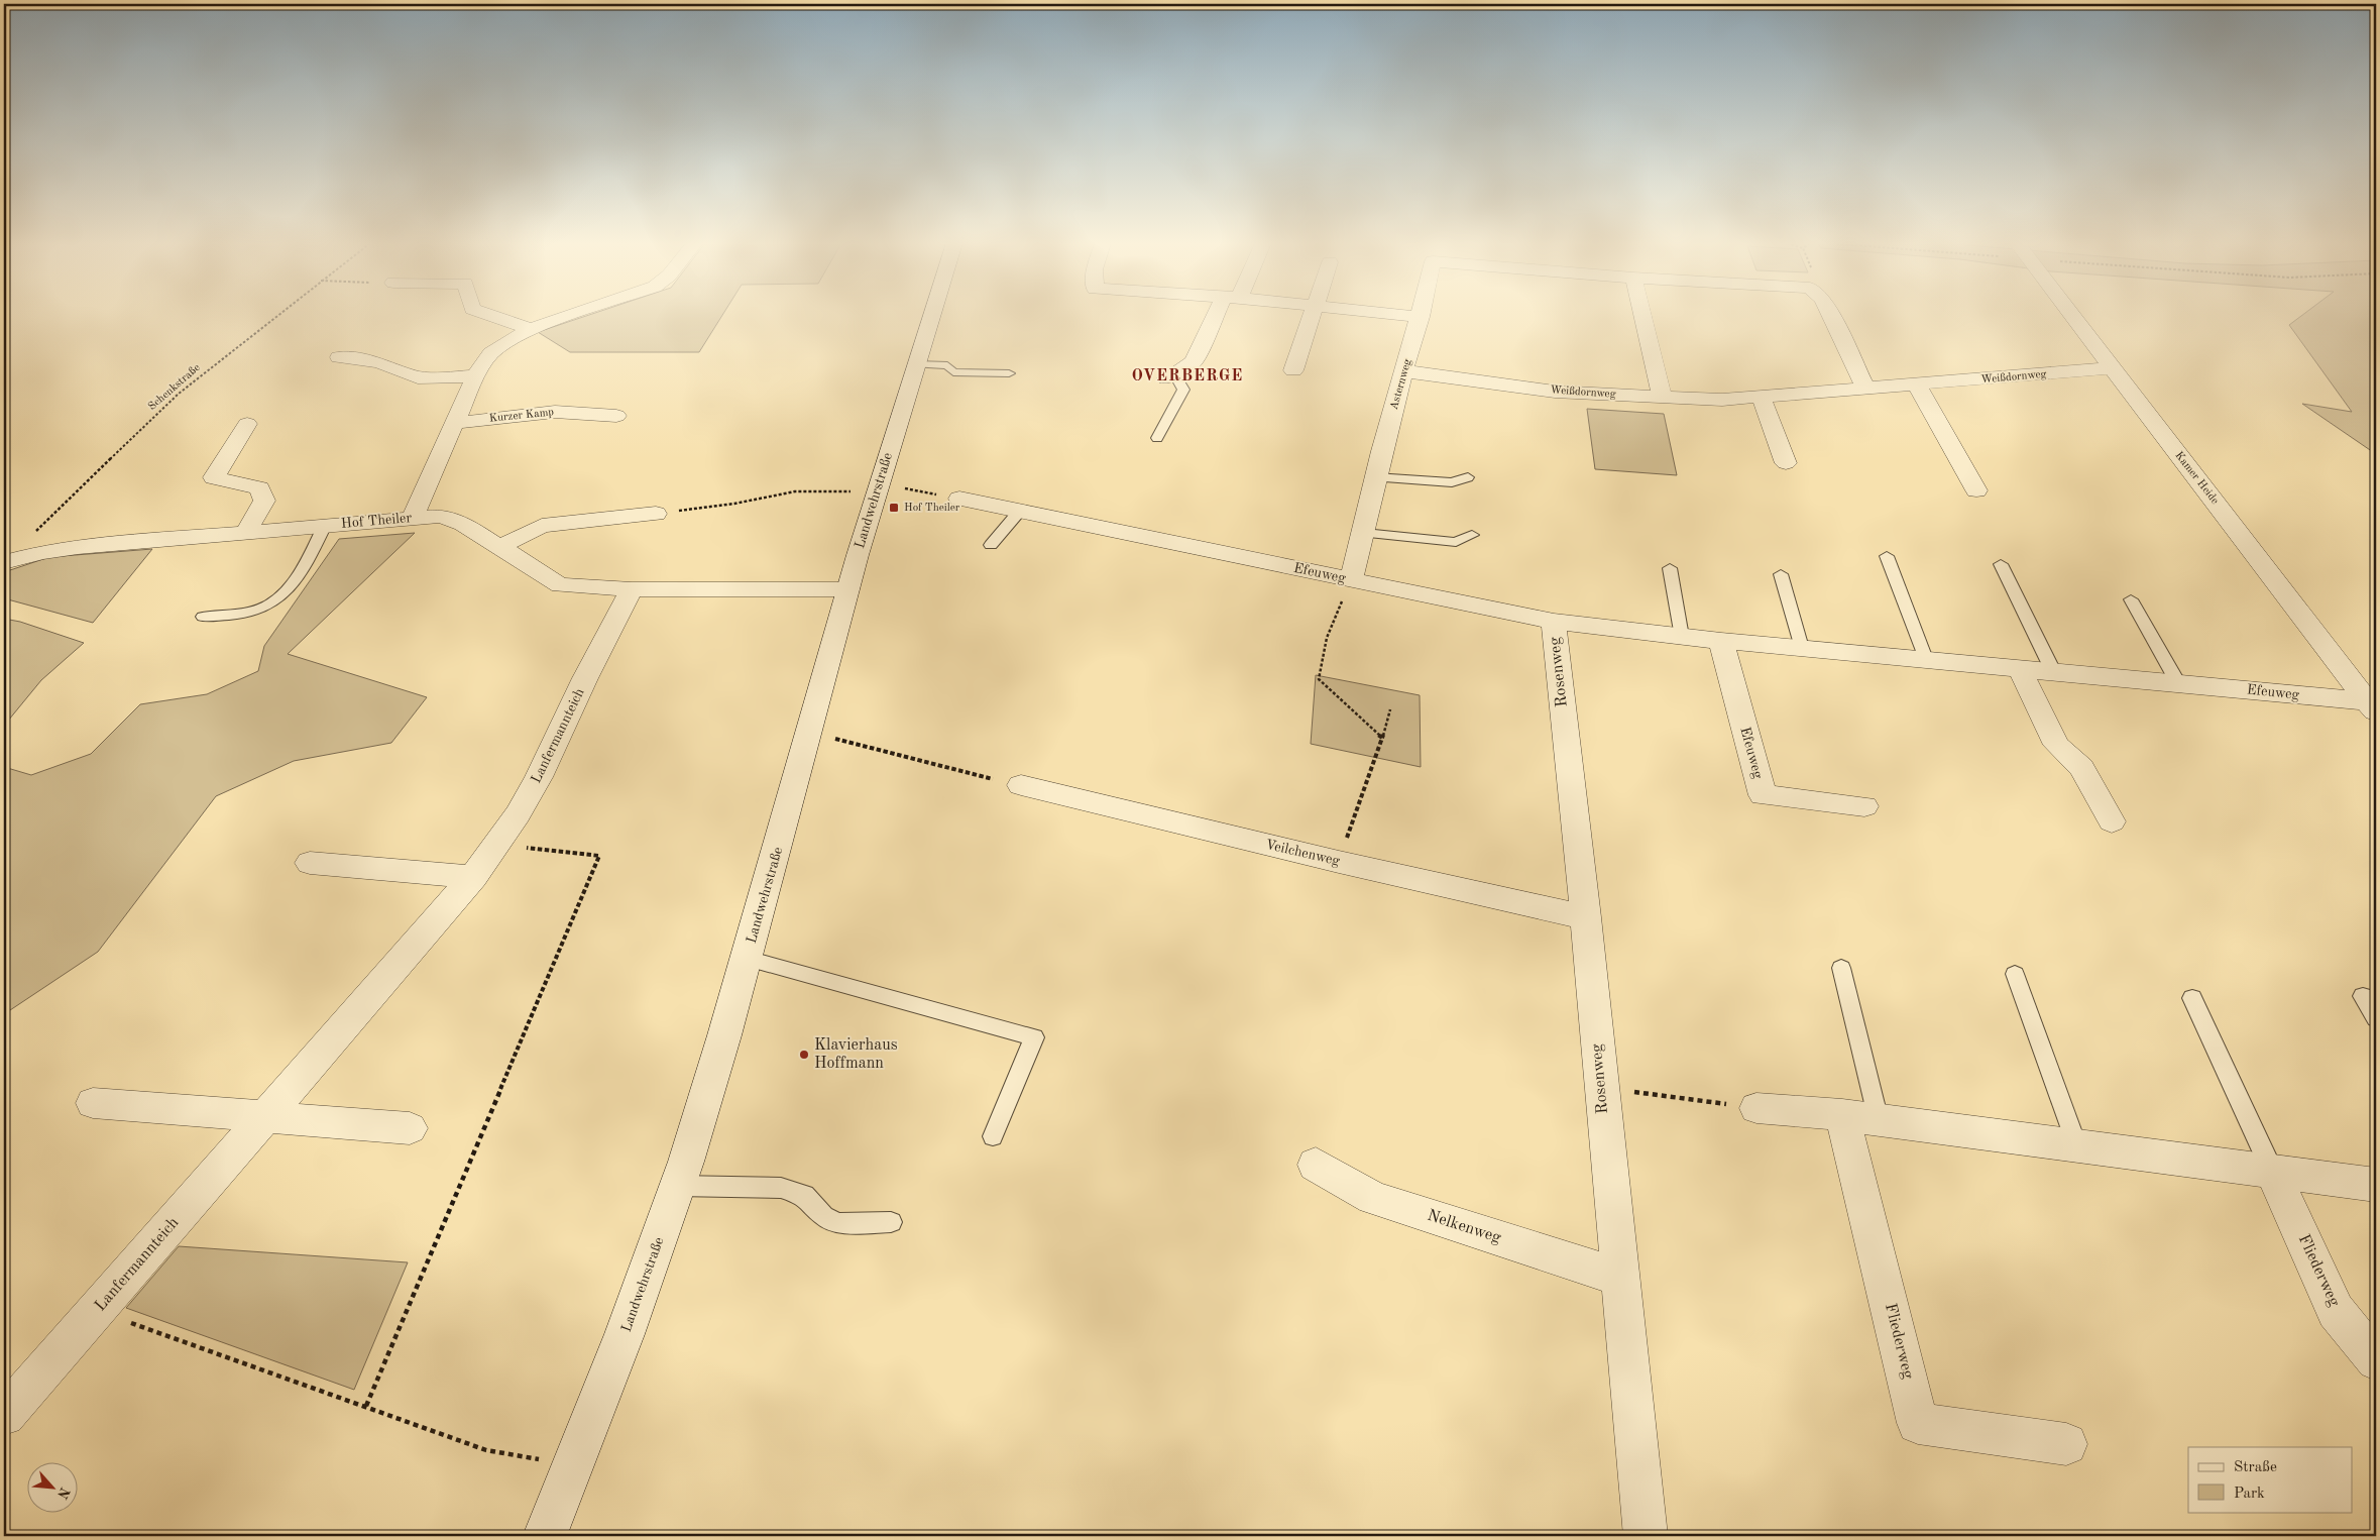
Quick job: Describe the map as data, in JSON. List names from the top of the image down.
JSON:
{
  "streets": {
    "street": [
      "Weißdornweg",
      "Asternweg",
      "Kurzer Kamp",
      "Kamer Heide",
      "Landwehrstraße",
      "Hof Theiler",
      "Efeuweg",
      "Rosenweg",
      "Lanfermannteich",
      "Veilchenweg",
      "Nelkenweg",
      "Fliederweg"
    ],
    "path": ["Schenkstraße"]
  },
  "crossings": [
    ["Weißdornweg", "Asternweg"],
    ["Weißdornweg", "Kamer Heide"],
    ["Asternweg", "Efeuweg"],
    ["Kamer Heide", "Efeuweg"],
    ["Landwehrstraße", "Hof Theiler"],
    ["Hof Theiler", "Lanfermannteich"],
    ["Efeuweg", "Rosenweg"],
    ["Rosenweg", "Veilchenweg"],
    ["Rosenweg", "Nelkenweg"]
  ],
  "districts": ["OVERBERGE"],
  "places": {
    "transit": ["Hof Theiler"],
    "other": ["Klavierhaus Hoffmann"]
  },
  "legend": ["Straße", "Park"],
  "north": "bottom right"
}
